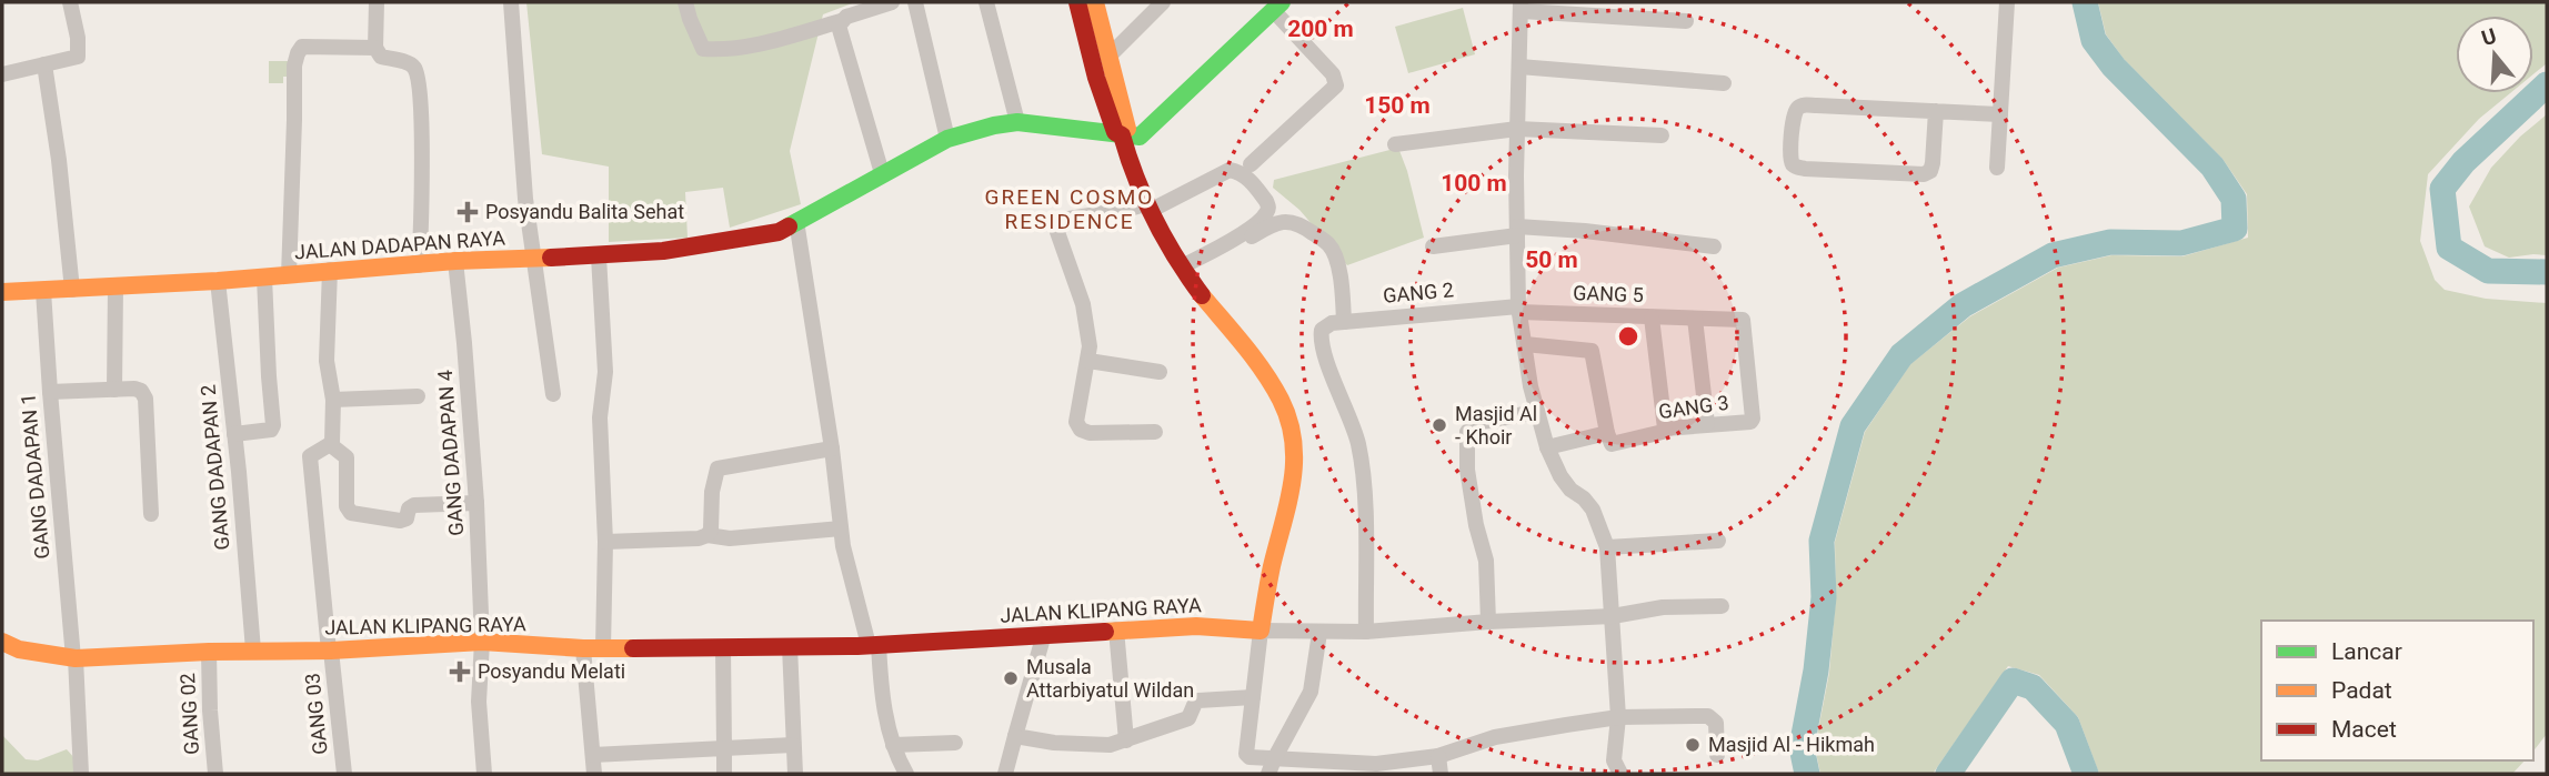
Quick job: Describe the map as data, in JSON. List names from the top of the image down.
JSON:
{
  "streets": {
    "main road": ["JALAN DADAPAN RAYA", "JALAN KLIPANG RAYA"],
    "street": [
      "GANG 2",
      "GANG 5",
      "GANG 3",
      "GANG DADAPAN 4",
      "GANG DADAPAN 2",
      "GANG DADAPAN 1",
      "GANG 02",
      "GANG 03"
    ]
  },
  "crossings": [
    ["JALAN DADAPAN RAYA", "GANG DADAPAN 4"],
    ["JALAN DADAPAN RAYA", "GANG DADAPAN 2"],
    ["JALAN DADAPAN RAYA", "GANG DADAPAN 1"],
    ["GANG 2", "GANG 5"],
    ["GANG 2", "JALAN KLIPANG RAYA"],
    ["GANG 5", "GANG 3"],
    ["GANG DADAPAN 4", "JALAN KLIPANG RAYA"],
    ["GANG DADAPAN 2", "JALAN KLIPANG RAYA"],
    ["GANG DADAPAN 1", "JALAN KLIPANG RAYA"],
    ["JALAN KLIPANG RAYA", "GANG 02"],
    ["JALAN KLIPANG RAYA", "GANG 03"]
  ],
  "districts": ["GREEN COSMO RESIDENCE"],
  "places": {
    "health": ["Posyandu Balita Sehat", "Posyandu Melati"],
    "other": ["Masjid Al - Khoir", "Musala Attarbiyatul Wildan", "Masjid Al - Hikmah"]
  },
  "legend": ["Lancar", "Padat", "Macet"],
  "north": "top",
  "rings": [
    "200 m",
    "150 m",
    "100 m",
    "50 m"
  ]
}
